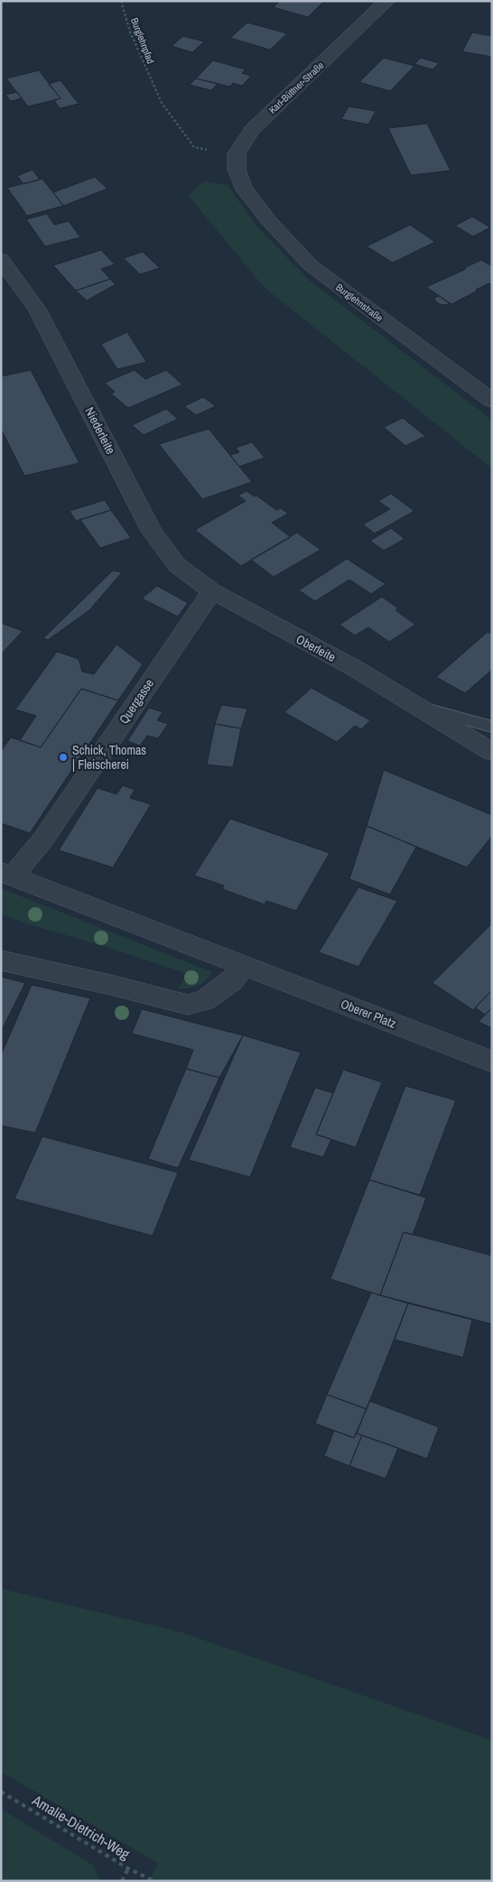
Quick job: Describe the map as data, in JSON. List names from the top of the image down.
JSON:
{
  "streets": {
    "street": [
      "Karl-Büttner-Straße",
      "Burglehnstraße",
      "Niederleite",
      "Oberleite",
      "Quergasse",
      "Oberer Platz"
    ],
    "path": ["Burglehnpfad", "Amalie-Dietrich-Weg"]
  },
  "crossings": [
    ["Karl-Büttner-Straße", "Burglehnstraße"],
    ["Niederleite", "Oberleite"],
    ["Niederleite", "Quergasse"],
    ["Oberleite", "Quergasse"],
    ["Quergasse", "Oberer Platz"]
  ],
  "places": ["Schick, Thomas | Fleischerei"]
}
